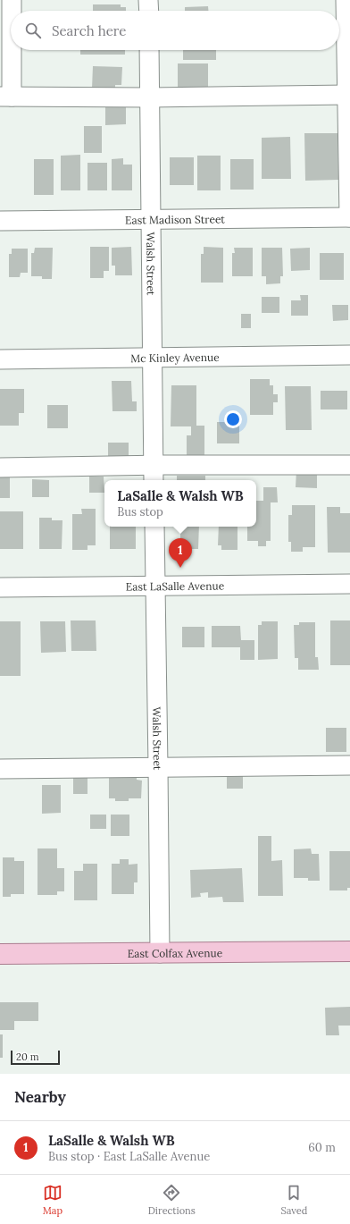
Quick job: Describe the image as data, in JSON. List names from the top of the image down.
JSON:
{
  "streets": {
    "main road": ["East Colfax Avenue"],
    "street": [
      "East Madison Street",
      "Walsh Street",
      "Mc Kinley Avenue",
      "East LaSalle Avenue"
    ]
  },
  "crossings": [
    ["East Madison Street", "Walsh Street"],
    ["Walsh Street", "Mc Kinley Avenue"],
    ["Walsh Street", "East LaSalle Avenue"],
    ["Walsh Street", "East Colfax Avenue"]
  ],
  "scale_bar": "20 m",
  "page": {
    "search": "Search here",
    "popup": ["LaSalle & Walsh WB", "Bus stop"],
    "pins": "1",
    "scale": "20 m",
    "heading": "Nearby",
    "list": [
      {
        "mark": "1",
        "name": "LaSalle & Walsh WB",
        "note": "Bus stop · East LaSalle Avenue",
        "value": "60 m"
      }
    ],
    "nav": ["Map", "Directions", "Saved"]
  }
}
